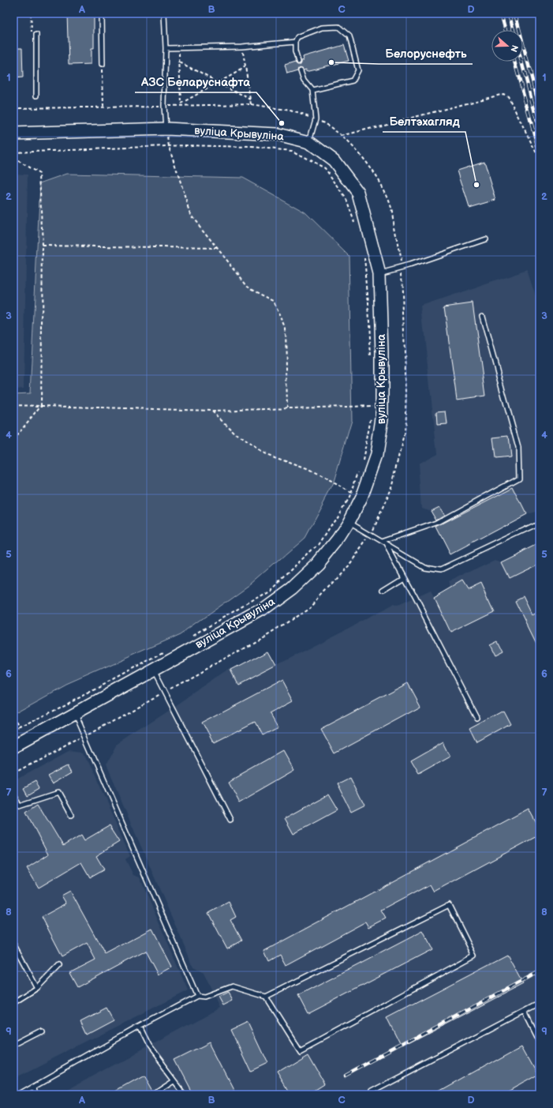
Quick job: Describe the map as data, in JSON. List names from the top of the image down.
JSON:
{
  "streets": {
    "main road": ["вуліца Крывуліна"]
  },
  "places": ["Белоруснефть", "АЗС Беларуснафта", "Белтэхагляд"],
  "north": "right",
  "grid": {
    "columns": [
      "A",
      "B",
      "C",
      "D"
    ],
    "rows": [
      "1",
      "2",
      "3",
      "4",
      "5",
      "6",
      "7",
      "8",
      "9"
    ]
  }
}
